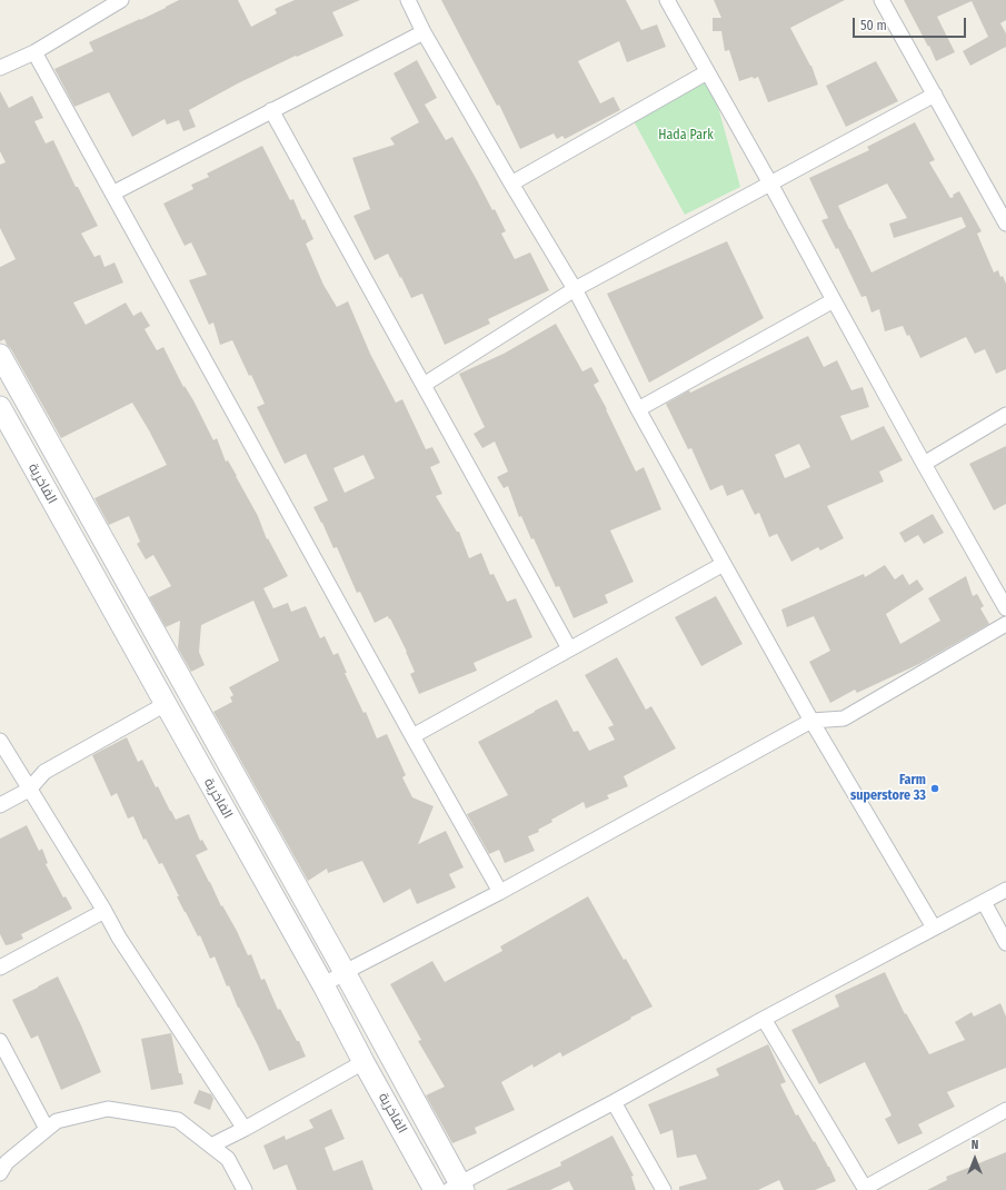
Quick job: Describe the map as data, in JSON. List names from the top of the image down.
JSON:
{
  "streets": {
    "street": ["الفاخرية"]
  },
  "parks": ["Hada Park"],
  "places": ["Farm superstore 33"],
  "scale_bar": "50 m",
  "north": "top"
}
